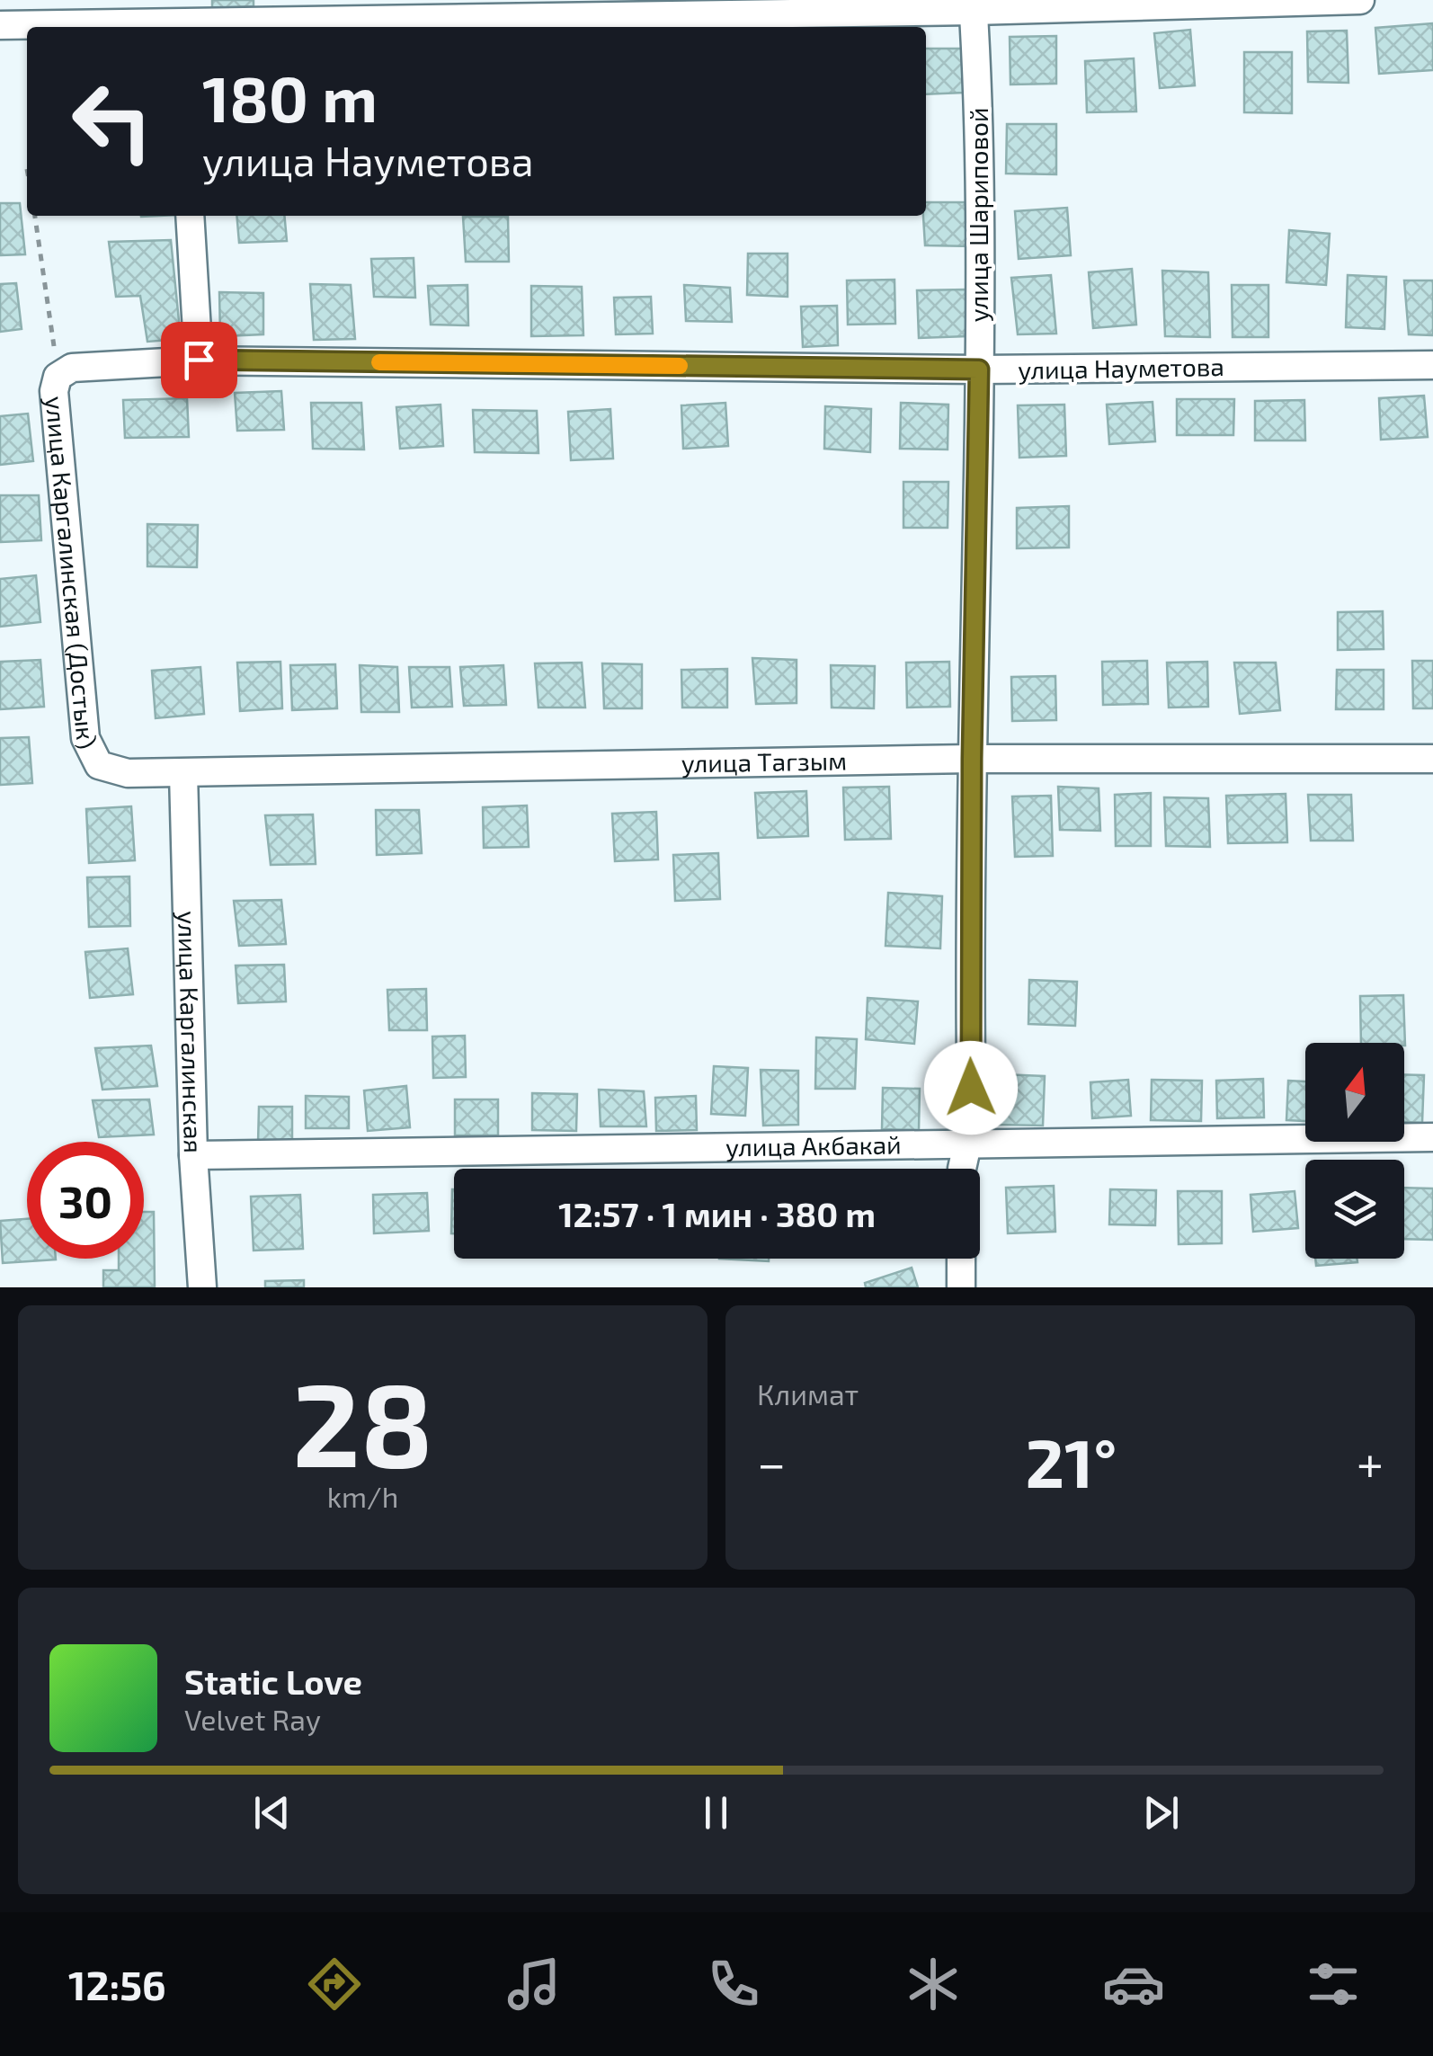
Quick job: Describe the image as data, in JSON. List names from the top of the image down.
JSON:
{
  "streets": {
    "street": [
      "улица Шариповой",
      "улица Науметова",
      "улица Каргалинская (Достык)",
      "улица Тагзым",
      "улица Каргалинская",
      "улица Акбакай"
    ]
  },
  "crossings": [
    ["улица Шариповой", "улица Науметова"],
    ["улица Шариповой", "улица Тагзым"],
    ["улица Шариповой", "улица Акбакай"],
    ["улица Науметова", "улица Каргалинская (Достык)"],
    ["улица Каргалинская (Достык)", "улица Тагзым"],
    ["улица Тагзым", "улица Каргалинская"],
    ["улица Каргалинская", "улица Акбакай"]
  ],
  "north": "top",
  "page": {
    "turn": ["180 m", "улица Науметова"],
    "limit": "30",
    "trip": "12:57 · 1 мин · 380 m",
    "tile": [
      ["28", "km/h"],
      "Климат"
    ],
    "heat": ["−", "21°", "+"],
    "song": ["Static Love", "Velvet Ray"],
    "tabs": "12:56"
  }
}
